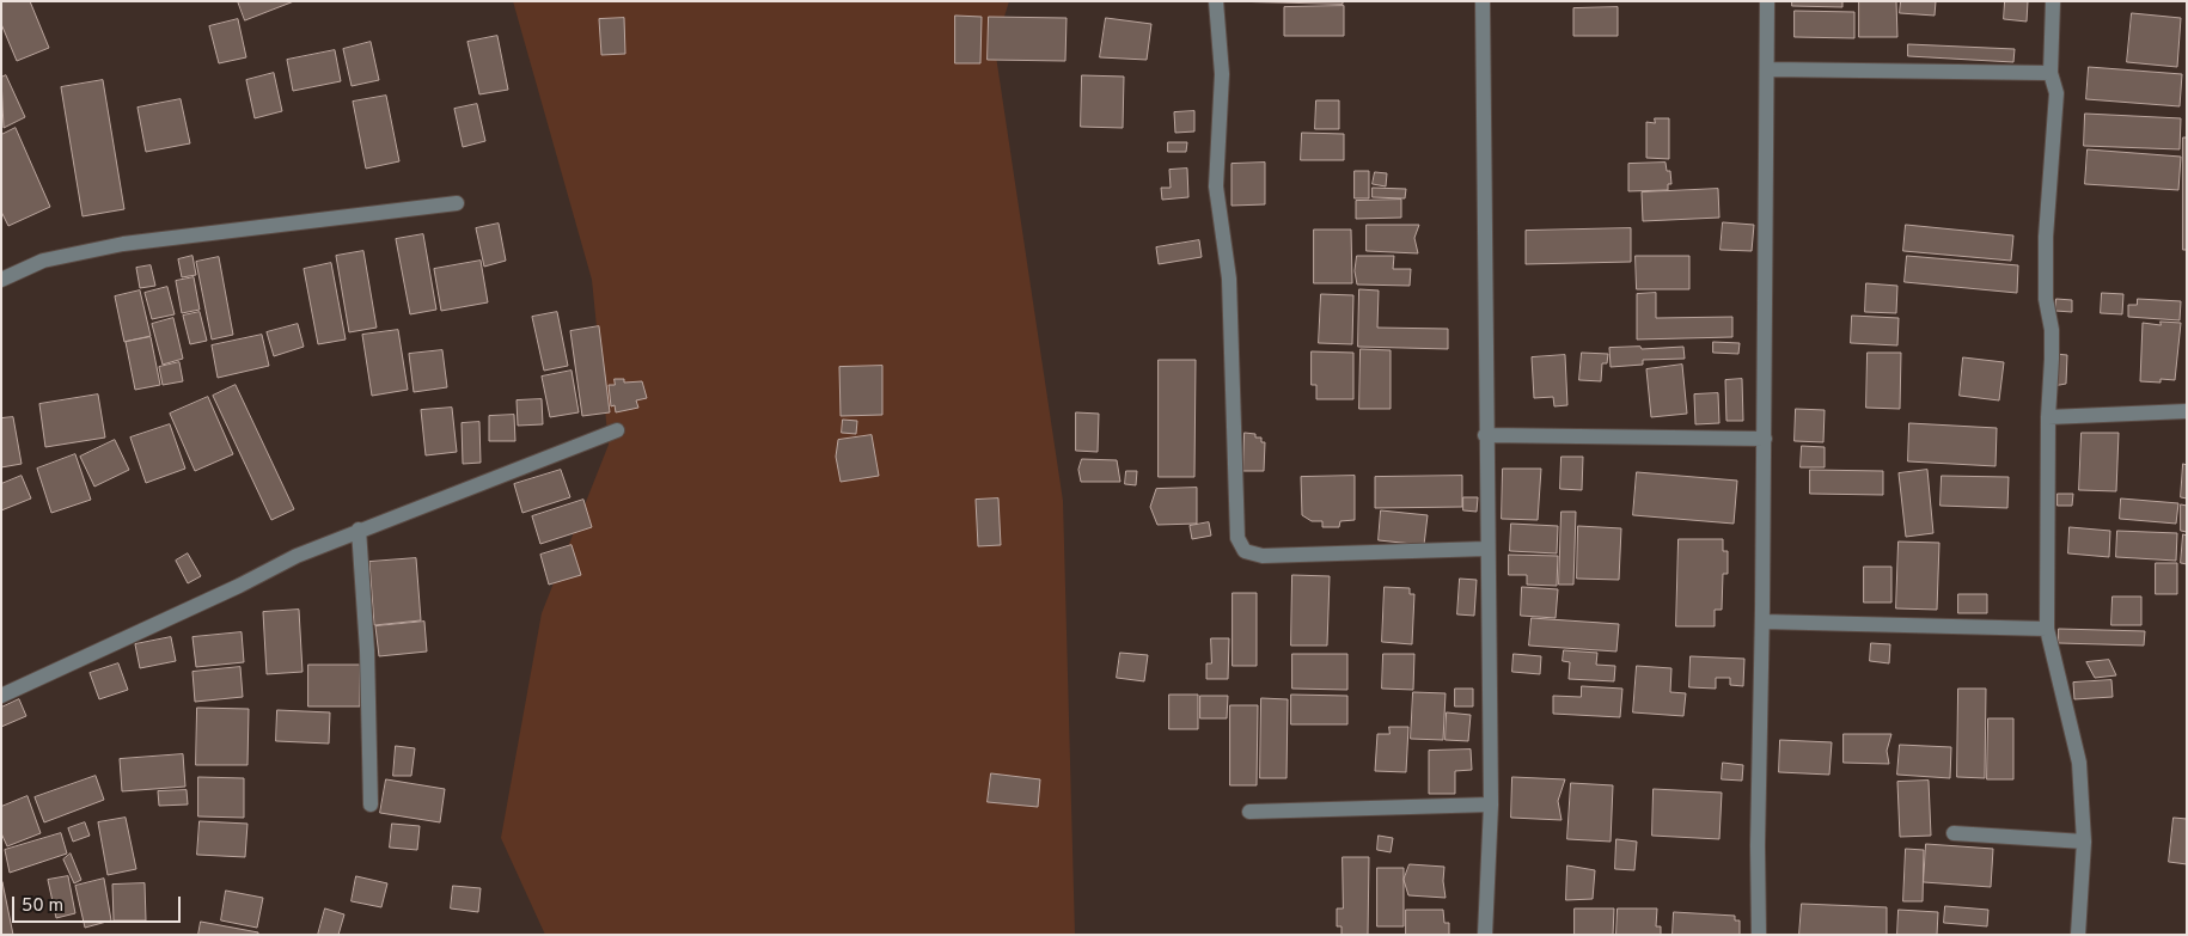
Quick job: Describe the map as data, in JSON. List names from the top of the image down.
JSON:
{
  "scale_bar": "50 m"
}
